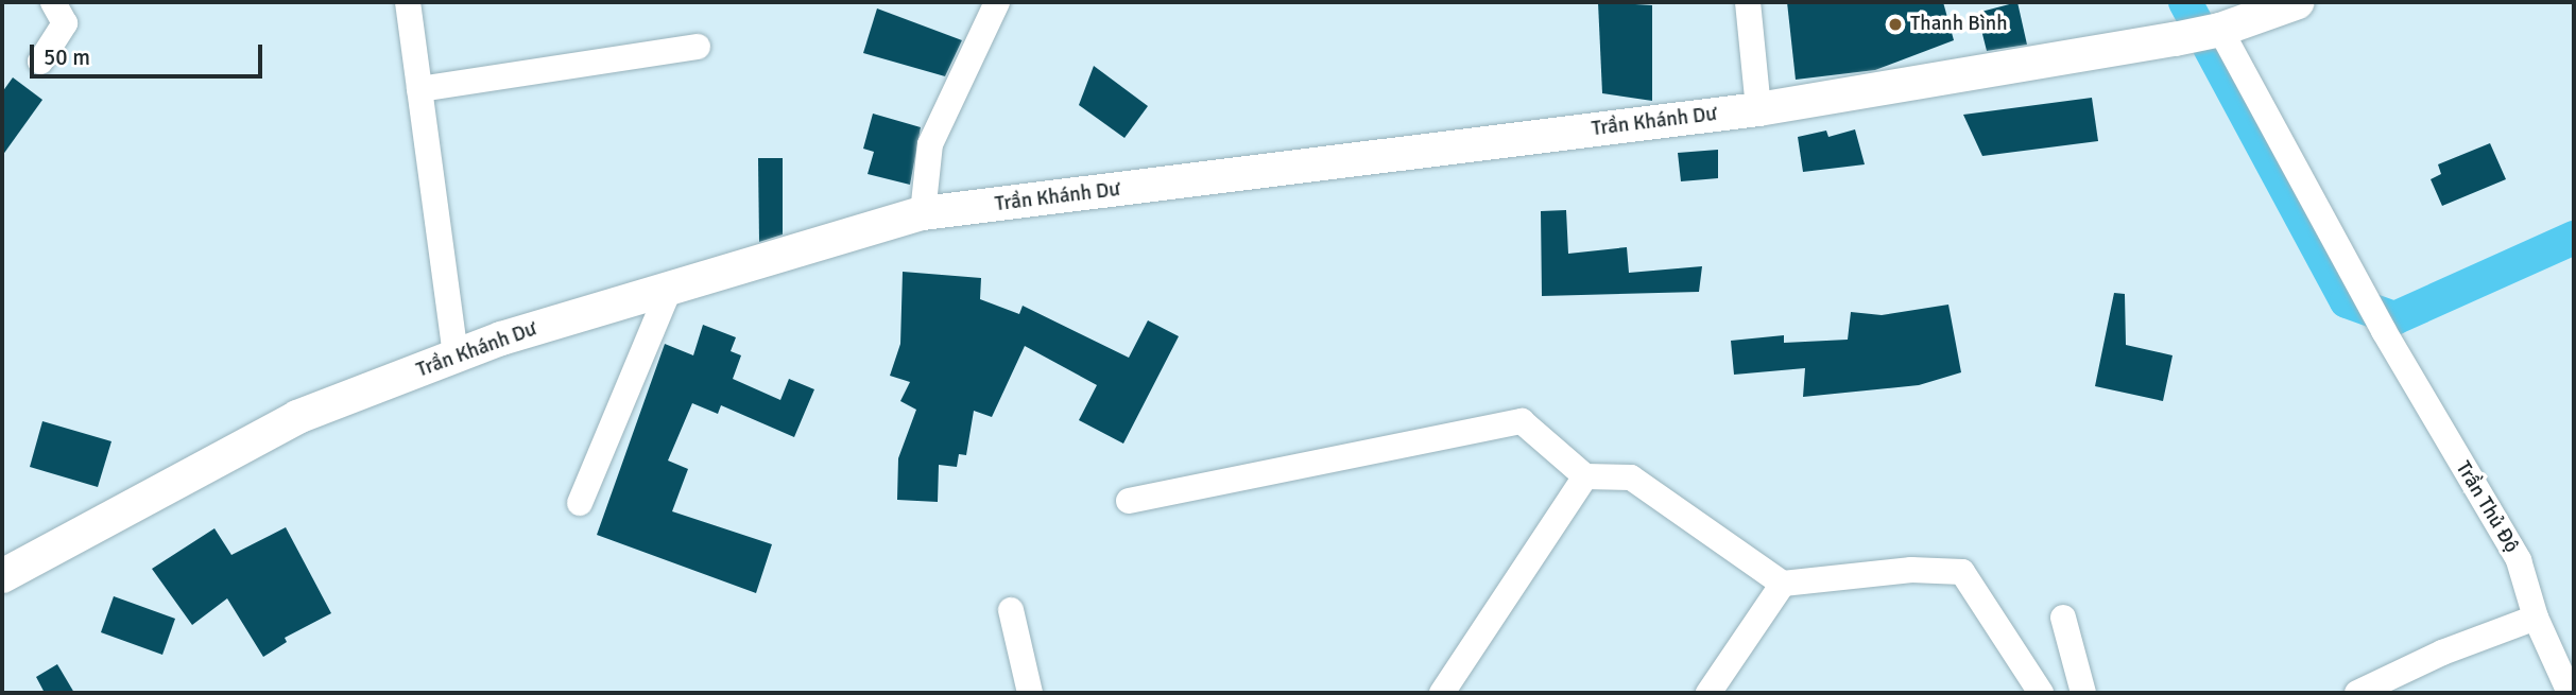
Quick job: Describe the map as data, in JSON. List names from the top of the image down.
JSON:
{
  "streets": {
    "street": ["Trần Khánh Dư", "Trần Thủ Độ"]
  },
  "crossings": [
    ["Trần Khánh Dư", "Trần Thủ Độ"]
  ],
  "places": ["Thanh Bình"],
  "scale_bar": "50 m"
}
